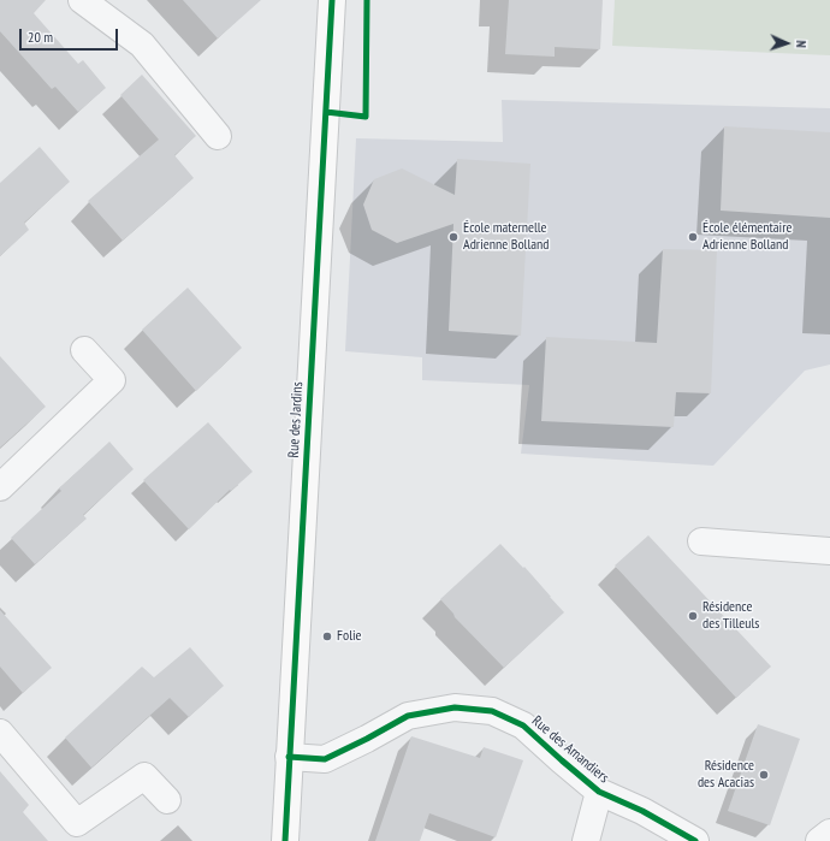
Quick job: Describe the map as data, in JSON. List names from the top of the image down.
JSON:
{
  "streets": {
    "street": ["Rue des Jardins", "Rue des Amandiers"]
  },
  "crossings": [
    ["Rue des Jardins", "Rue des Amandiers"]
  ],
  "places": [
    "École maternelle Adrienne Bolland",
    "École élémentaire Adrienne Bolland",
    "Résidence des Tilleuls",
    "Folie",
    "Résidence des Acacias"
  ],
  "scale_bar": "20 m",
  "north": "right"
}
